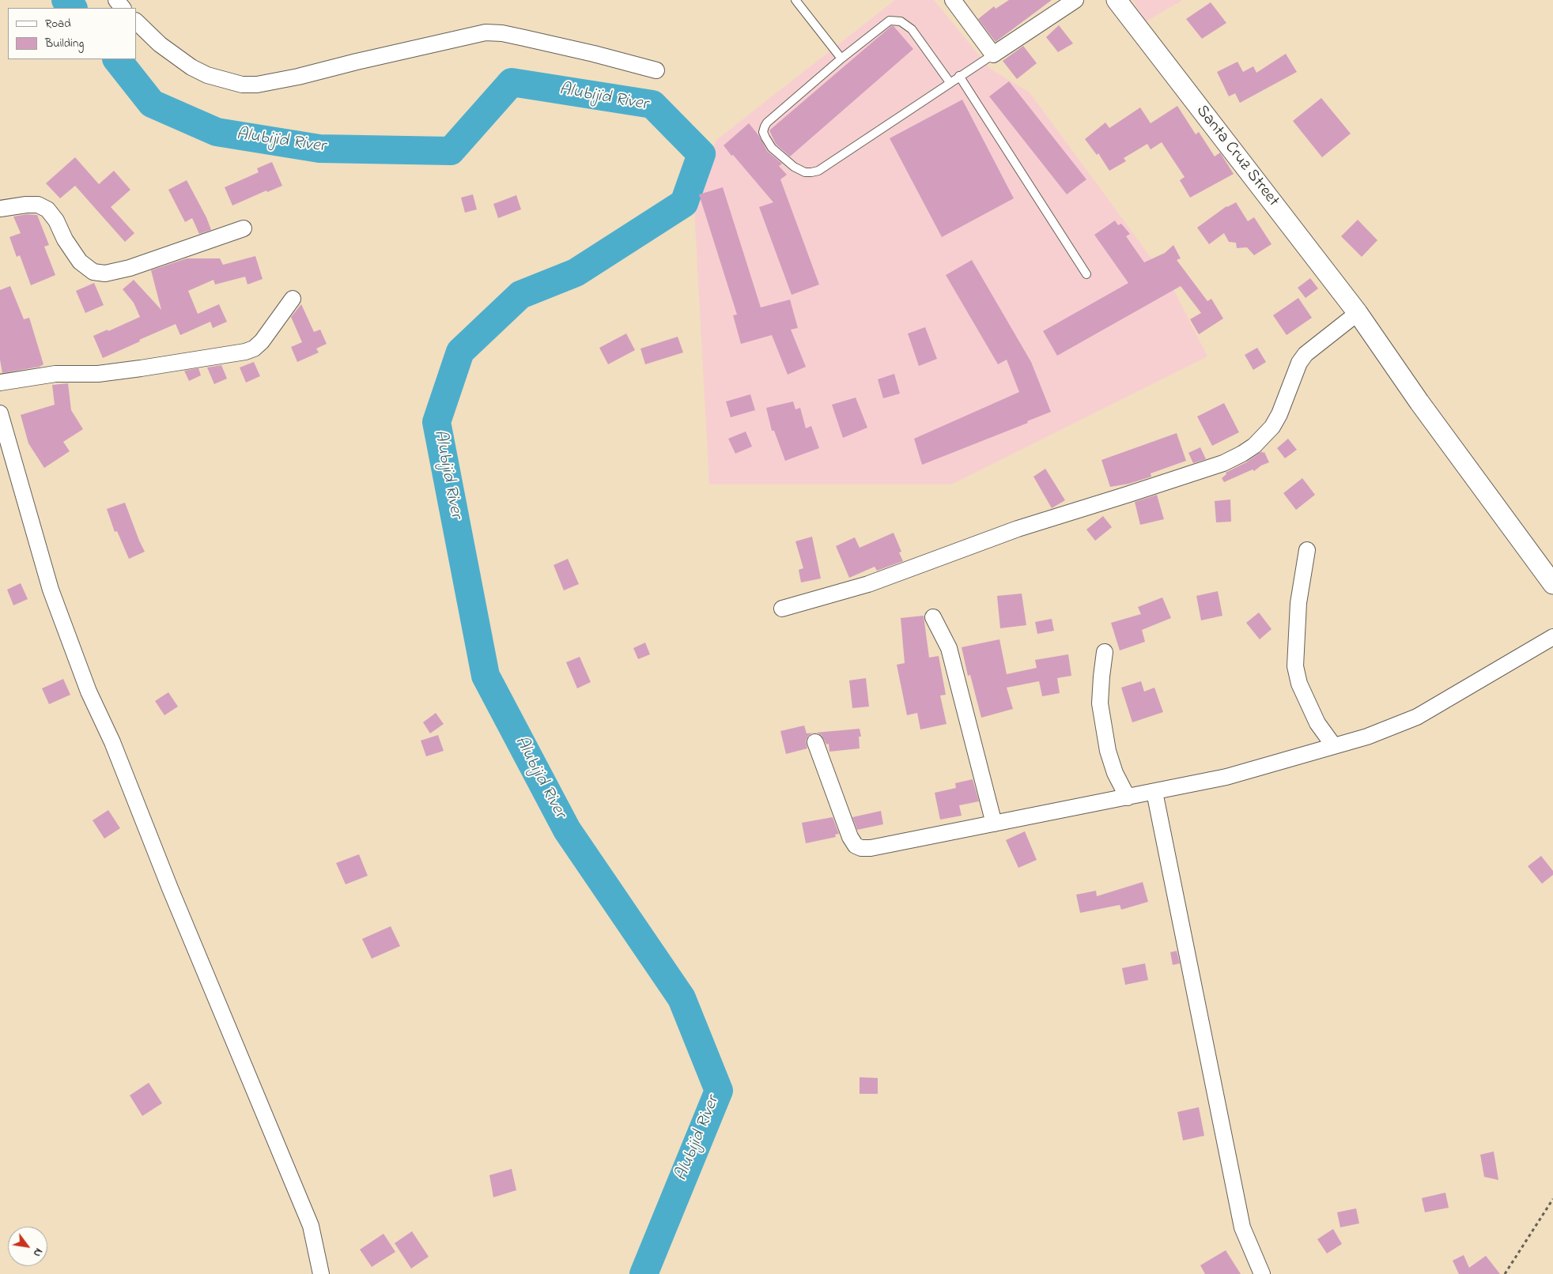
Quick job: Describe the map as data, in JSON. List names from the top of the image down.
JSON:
{
  "streets": {
    "street": ["Santa Cruz Street"]
  },
  "water": ["Alubijid River"],
  "legend": ["Road", "Building"],
  "north": "bottom right"
}
